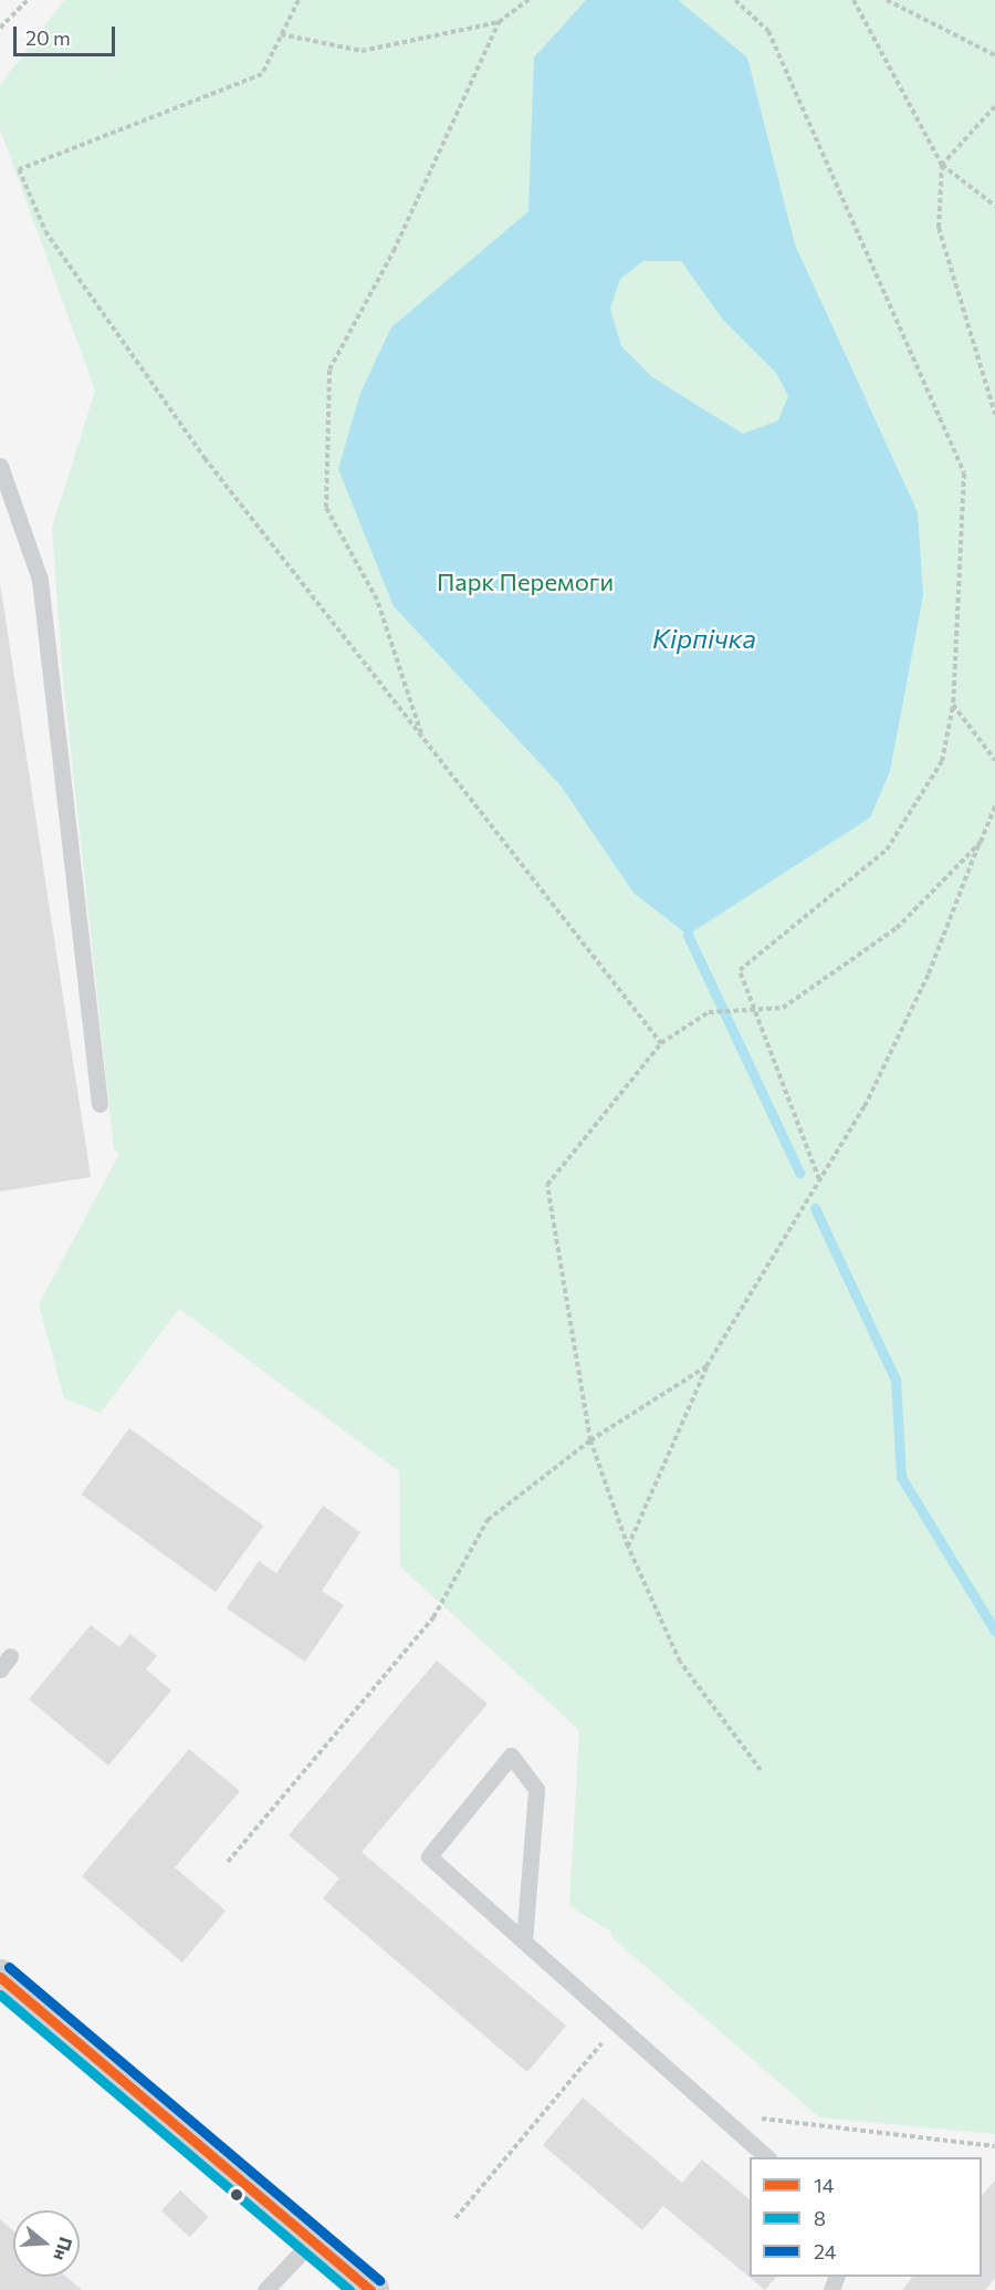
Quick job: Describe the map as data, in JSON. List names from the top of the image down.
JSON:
{
  "water": ["Кірпічка"],
  "parks": ["Парк Перемоги"],
  "lines": ["transit line 24", "transit line 14", "transit line 8"],
  "legend": ["14", "8", "24"],
  "scale_bar": "20 m",
  "north": "right"
}
